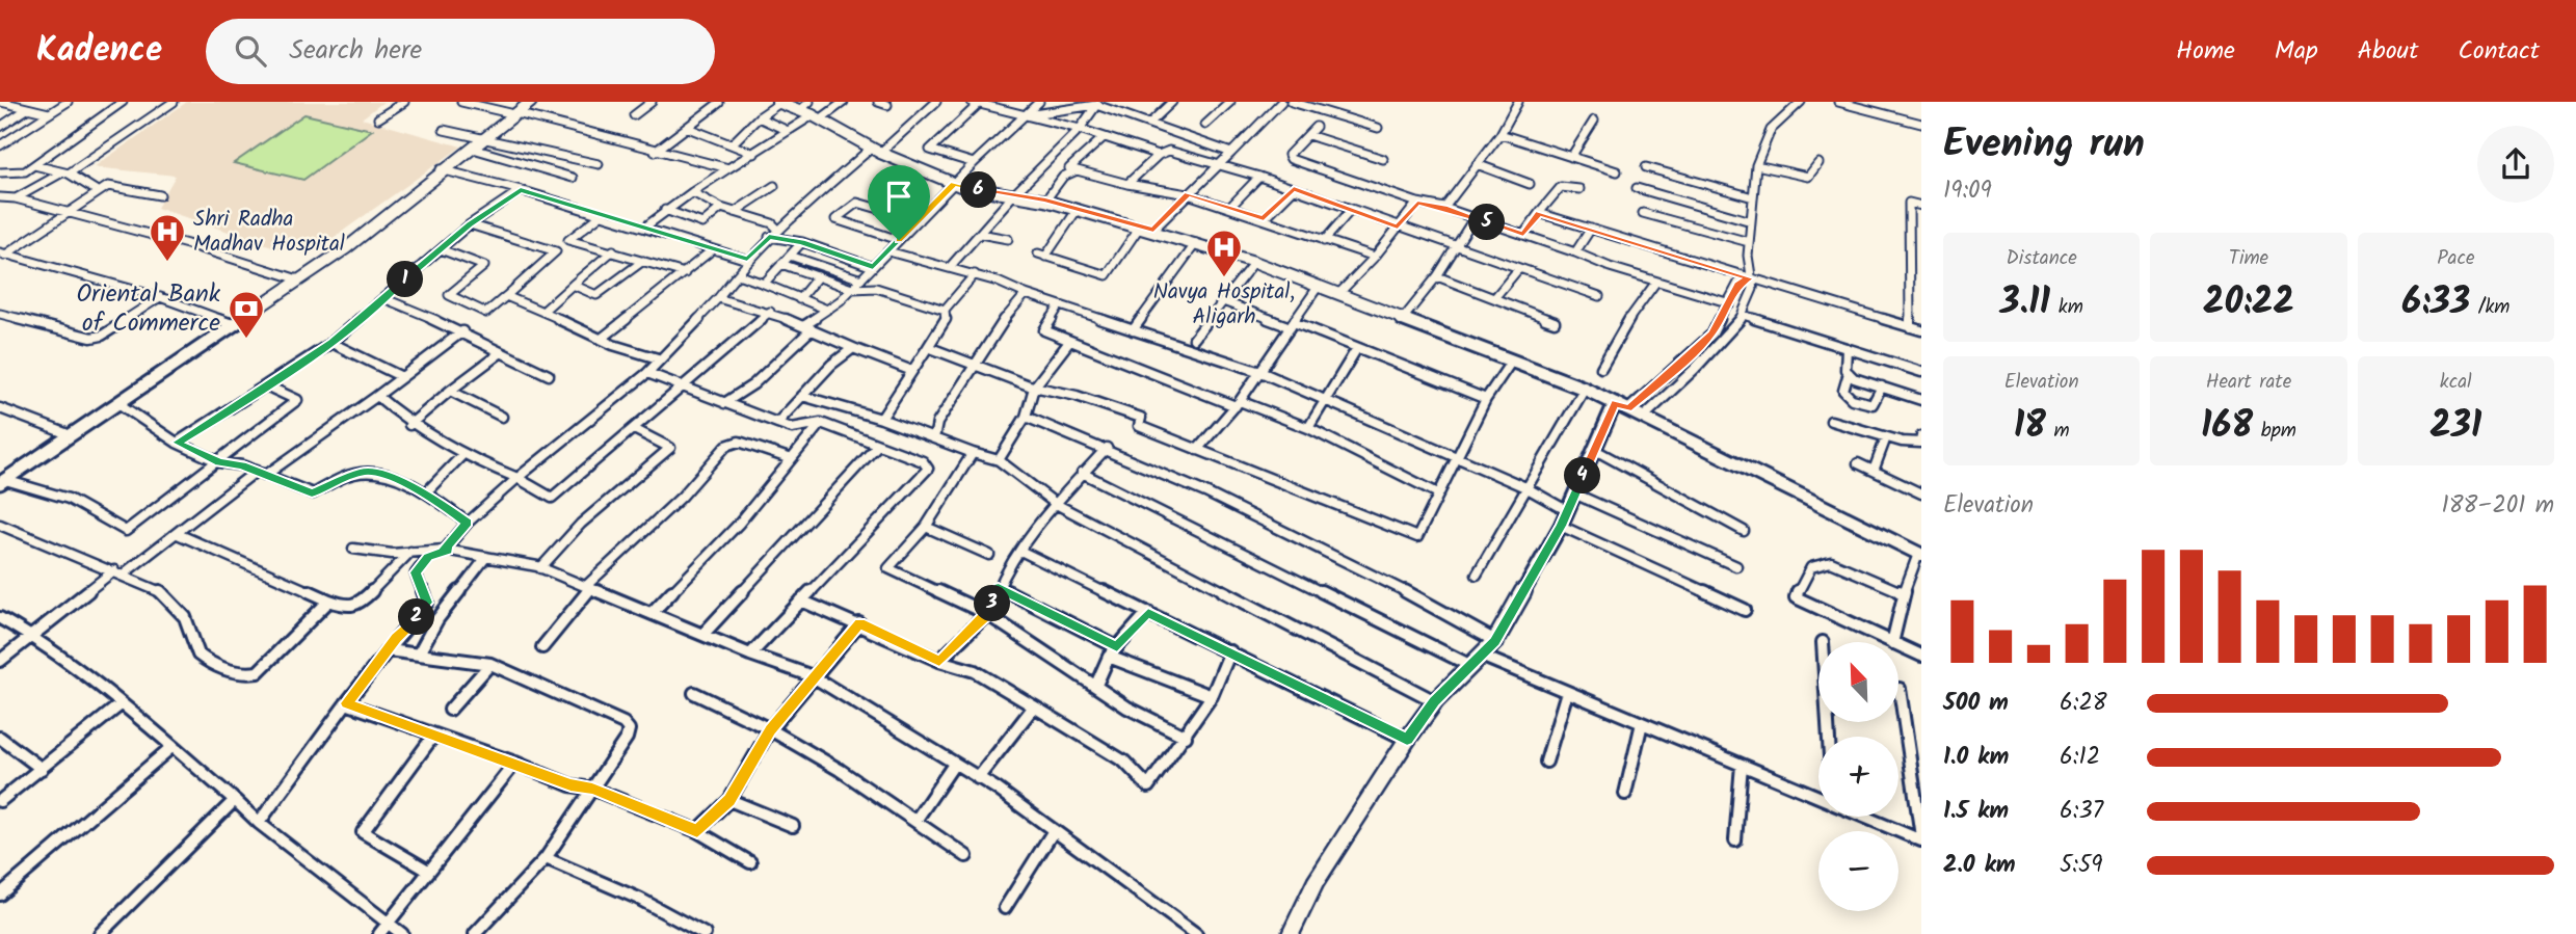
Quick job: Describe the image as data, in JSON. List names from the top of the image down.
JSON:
{
  "places": {
    "hospital": ["Shri Radha Madhav Hospital", "Navya Hospital, Aligarh"],
    "bank": ["Oriental Bank of Commerce"]
  },
  "north": "top left",
  "page": {
    "header": "Kadence",
    "search": "Search here",
    "nav": [
      "Home",
      "Map",
      "About",
      "Contact"
    ],
    "heading": ["Evening run", "19:09"],
    "pins": [
      "6",
      "5",
      "1",
      "4",
      "3",
      "2"
    ],
    "stats": [
      ["Distance", "3.11 km"],
      ["Time", "20:22"],
      ["Pace", "6:33 /km"],
      ["Elevation", "18 m"],
      ["Heart rate", "168 bpm"],
      ["kcal", "231"]
    ],
    "chart": ["Elevation", "188–201 m"],
    "map_buttons": ["+", "−"],
    "list": [
      {
        "name": "500 m",
        "note": "6:28"
      },
      {
        "name": "1.0 km",
        "note": "6:12"
      },
      {
        "name": "1.5 km",
        "note": "6:37"
      },
      {
        "name": "2.0 km",
        "note": "5:59"
      }
    ]
  }
}
